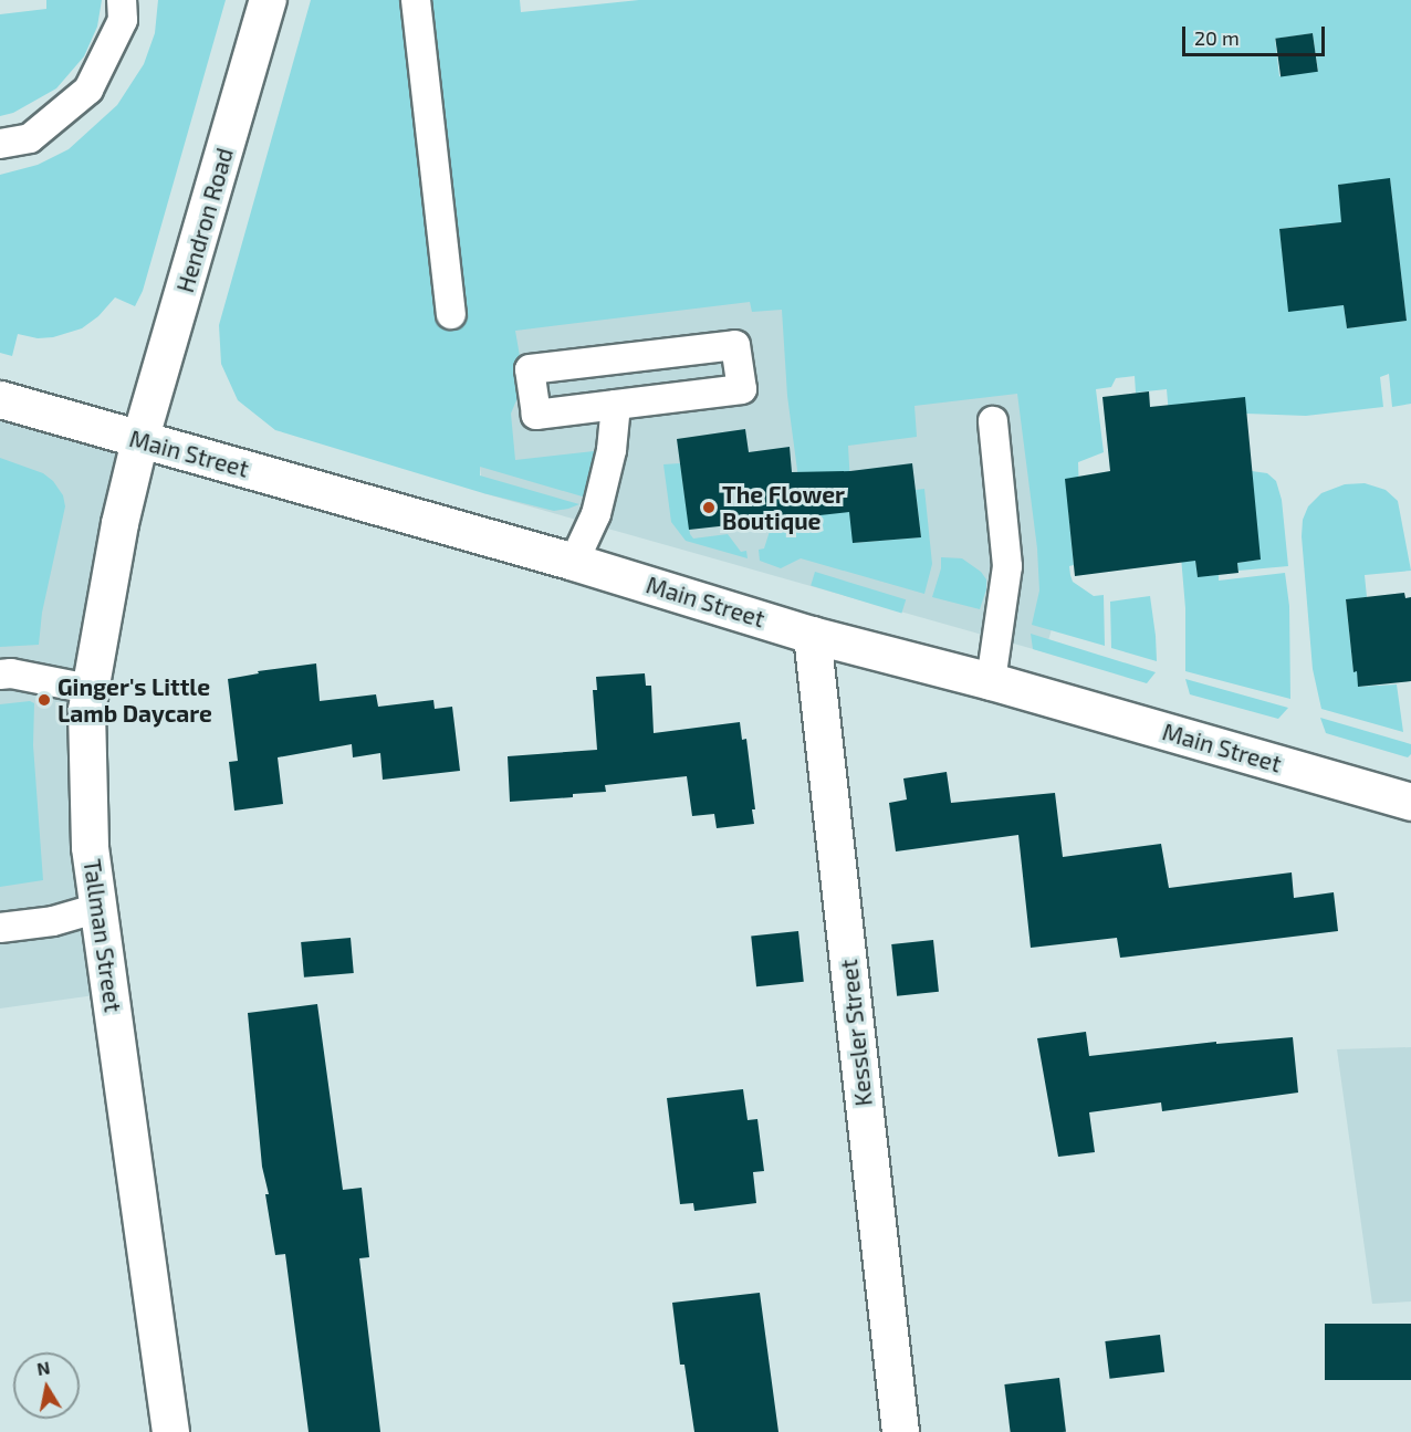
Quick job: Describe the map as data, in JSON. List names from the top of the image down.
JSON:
{
  "streets": {
    "street": [
      "Hendron Road",
      "Main Street",
      "Tallman Street",
      "Kessler Street"
    ]
  },
  "crossings": [
    ["Hendron Road", "Main Street"],
    ["Hendron Road", "Tallman Street"],
    ["Main Street", "Tallman Street"],
    ["Main Street", "Kessler Street"]
  ],
  "places": ["The Flower Boutique", "Ginger's Little Lamb Daycare"],
  "scale_bar": "20 m",
  "north": "top"
}
